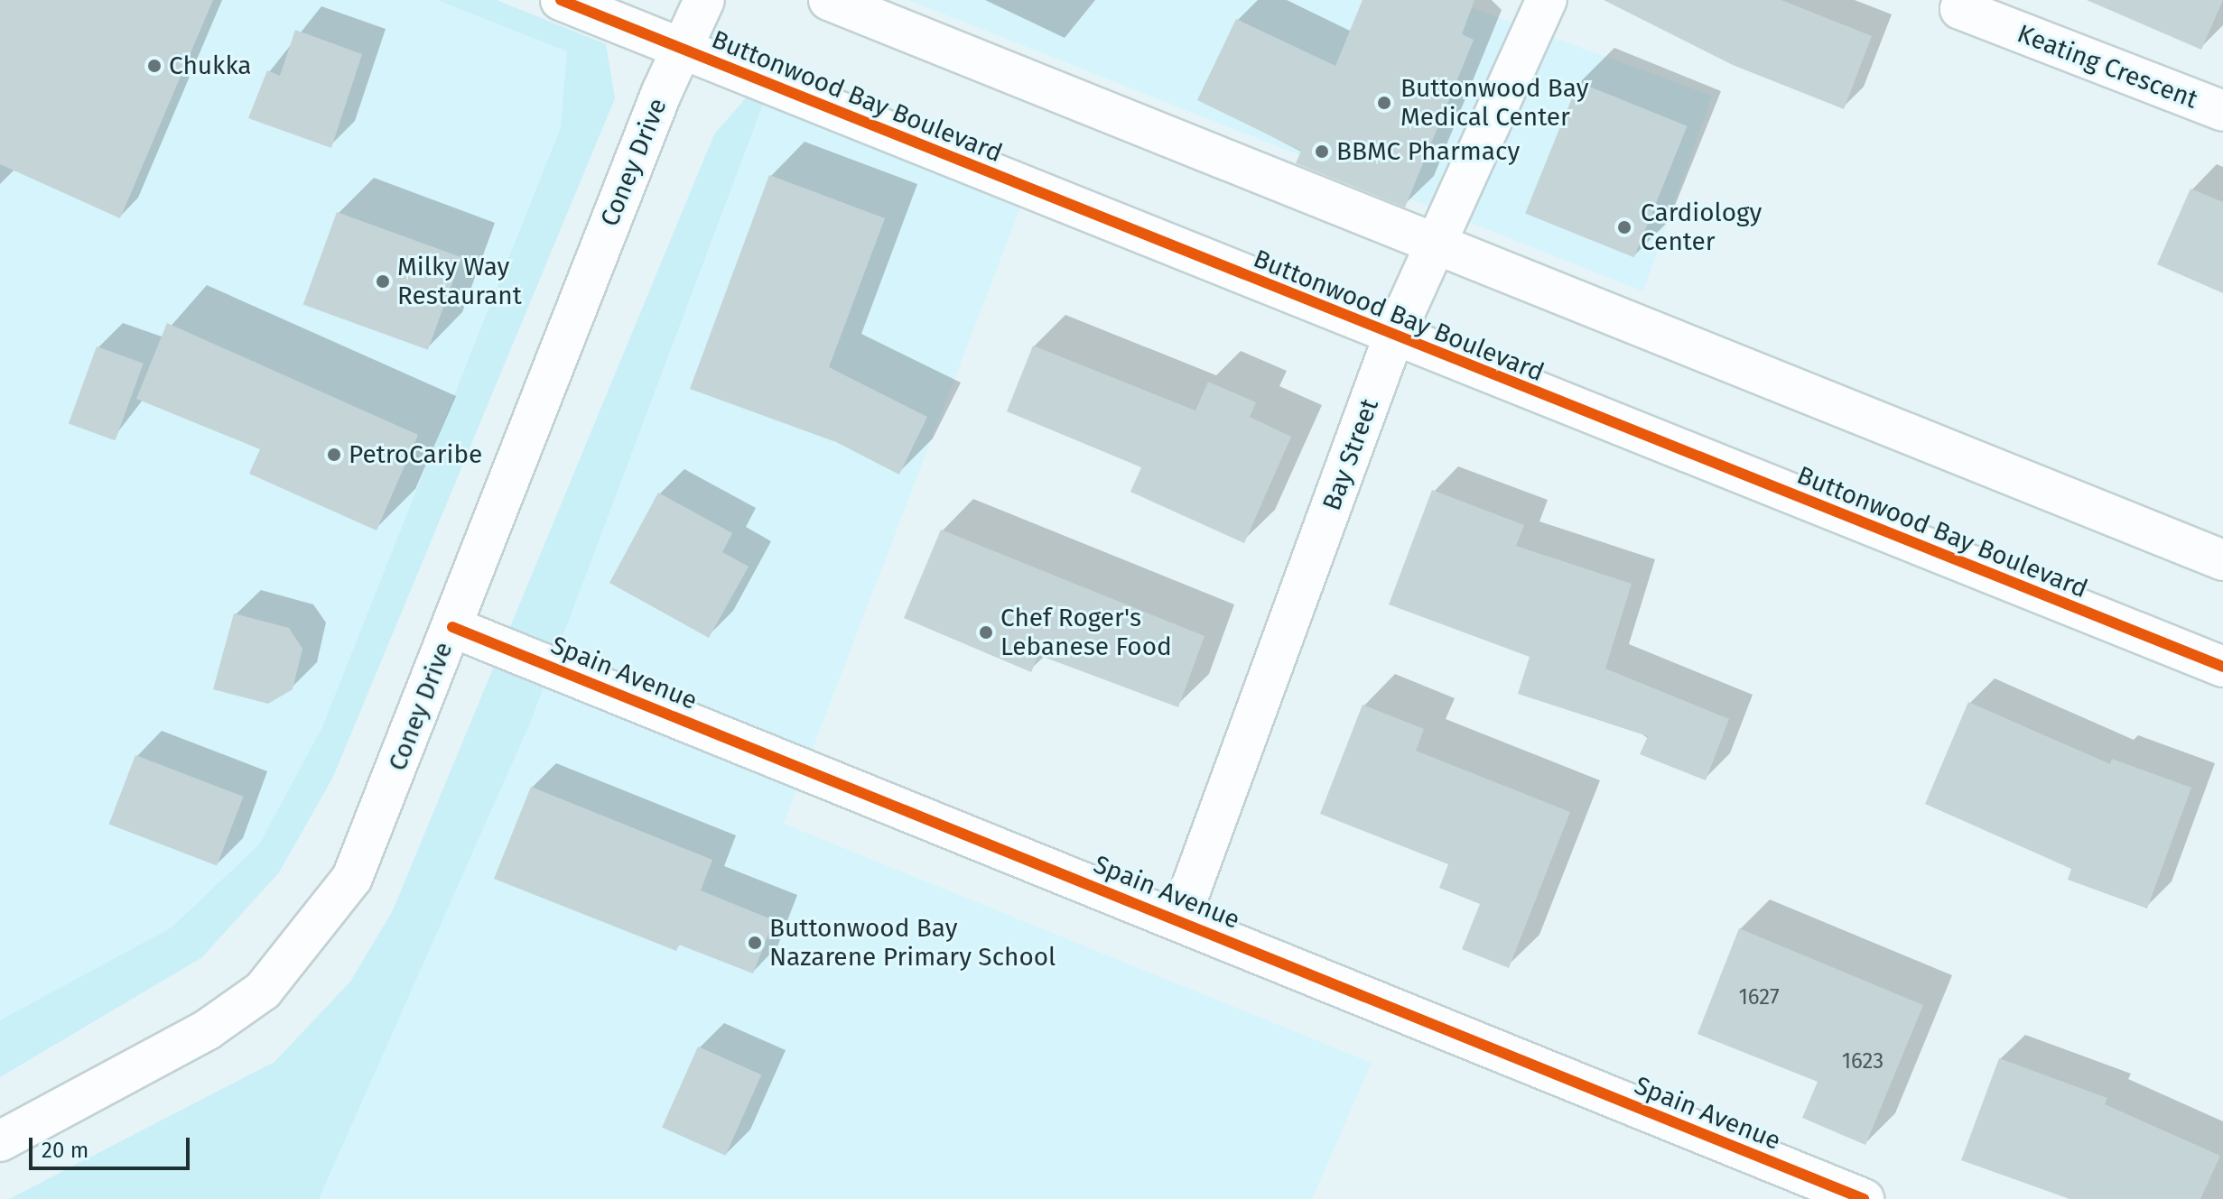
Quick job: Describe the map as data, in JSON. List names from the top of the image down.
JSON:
{
  "streets": {
    "street": [
      "Keating Crescent",
      "Buttonwood Bay Boulevard",
      "Coney Drive",
      "Bay Street",
      "Spain Avenue"
    ]
  },
  "crossings": [
    ["Buttonwood Bay Boulevard", "Coney Drive"],
    ["Buttonwood Bay Boulevard", "Bay Street"],
    ["Coney Drive", "Spain Avenue"],
    ["Bay Street", "Spain Avenue"]
  ],
  "places": [
    "Chukka",
    "Buttonwood Bay Medical Center",
    "BBMC Pharmacy",
    "Cardiology Center",
    "Milky Way Restaurant",
    "PetroCaribe",
    "Chef Roger's Lebanese Food",
    "Buttonwood Bay Nazarene Primary School"
  ],
  "house_numbers": ["1627", "1623"],
  "scale_bar": "20 m"
}
